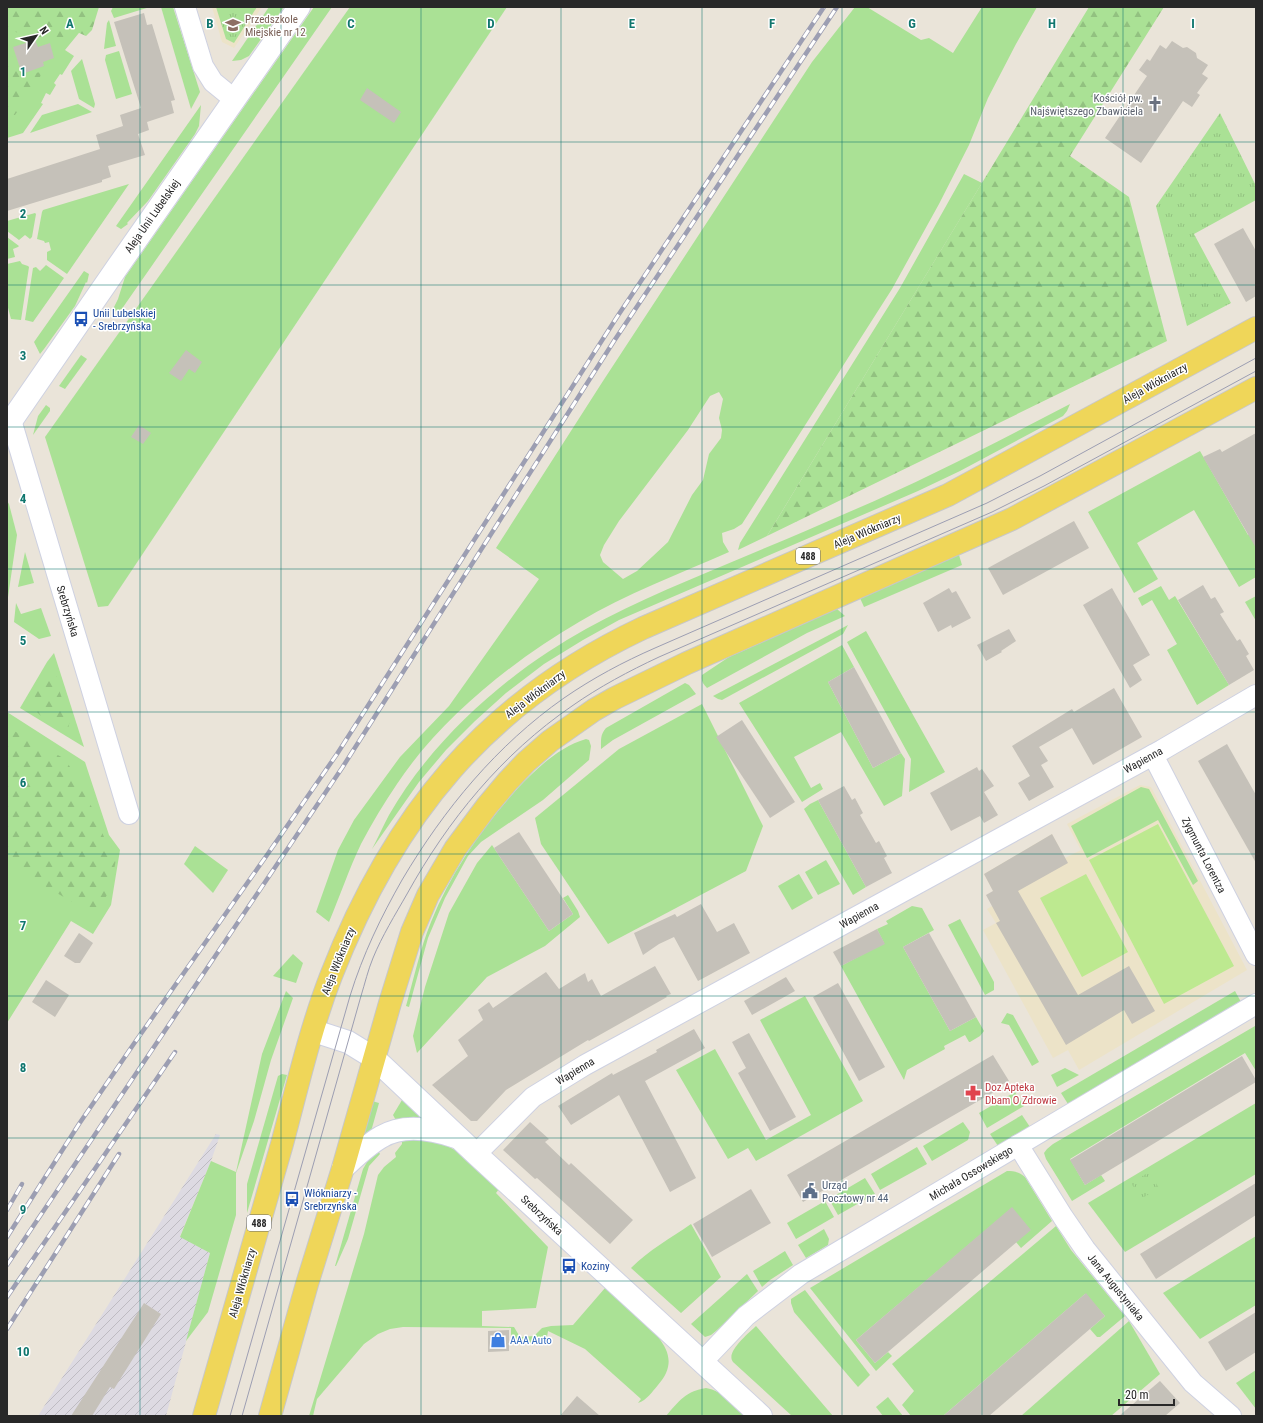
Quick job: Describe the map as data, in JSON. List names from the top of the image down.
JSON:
{
  "streets": {
    "main road": [
      "Aleja Unii Lubelskiej",
      "Aleja Włókniarzy",
      "488",
      "Srebrzyńska"
    ],
    "street": [
      "Wapienna",
      "Zygmunta Lorentza",
      "Michała Ossowskiego",
      "Jana Augustyniaka"
    ]
  },
  "crossings": [
    ["Aleja Unii Lubelskiej", "Srebrzyńska"],
    ["Aleja Włókniarzy", "Srebrzyńska"],
    ["Srebrzyńska", "Wapienna"],
    ["Srebrzyńska", "Michała Ossowskiego"],
    ["Wapienna", "Zygmunta Lorentza"],
    ["Michała Ossowskiego", "Jana Augustyniaka"]
  ],
  "places": {
    "school or university": ["Przedszkole Miejskie nr 12"],
    "church": ["Kościół pw. Najświętszego Zbawiciela"],
    "bus stop": ["Unii Lubelskiej - Srebrzyńska", "Włókniarzy - Srebrzyńska", "Koziny"],
    "pharmacy": ["Doz Apteka Dbam O Zdrowie"],
    "public building": ["Urząd Pocztowy nr 44"],
    "shop": ["AAA Auto"]
  },
  "scale_bar": "20 m",
  "north": "top right",
  "grid": {
    "columns": [
      "A",
      "B",
      "C",
      "D",
      "E",
      "F",
      "G",
      "H",
      "I"
    ],
    "rows": [
      "1",
      "2",
      "3",
      "4",
      "5",
      "6",
      "7",
      "8",
      "9",
      "10"
    ]
  }
}
